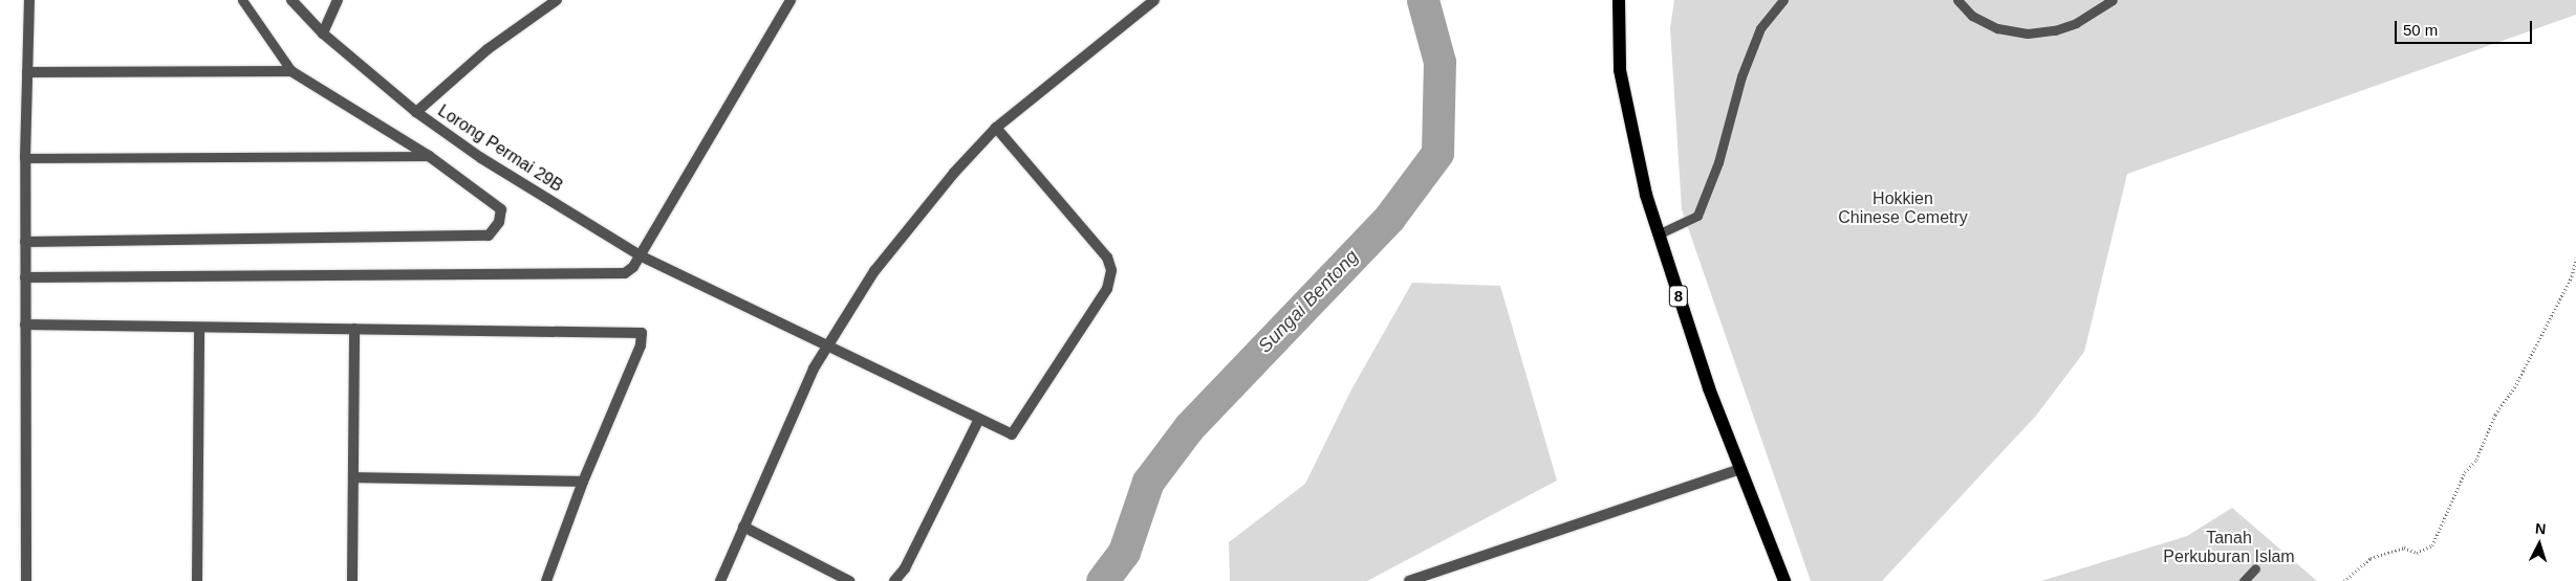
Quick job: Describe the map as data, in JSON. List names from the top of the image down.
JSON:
{
  "streets": {
    "main road": ["8"],
    "street": ["Lorong Permai 29B"]
  },
  "water": ["Sungai Bentong"],
  "parks": ["Hokkien Chinese Cemetry", "Tanah Perkuburan Islam"],
  "scale_bar": "50 m",
  "north": "top"
}
